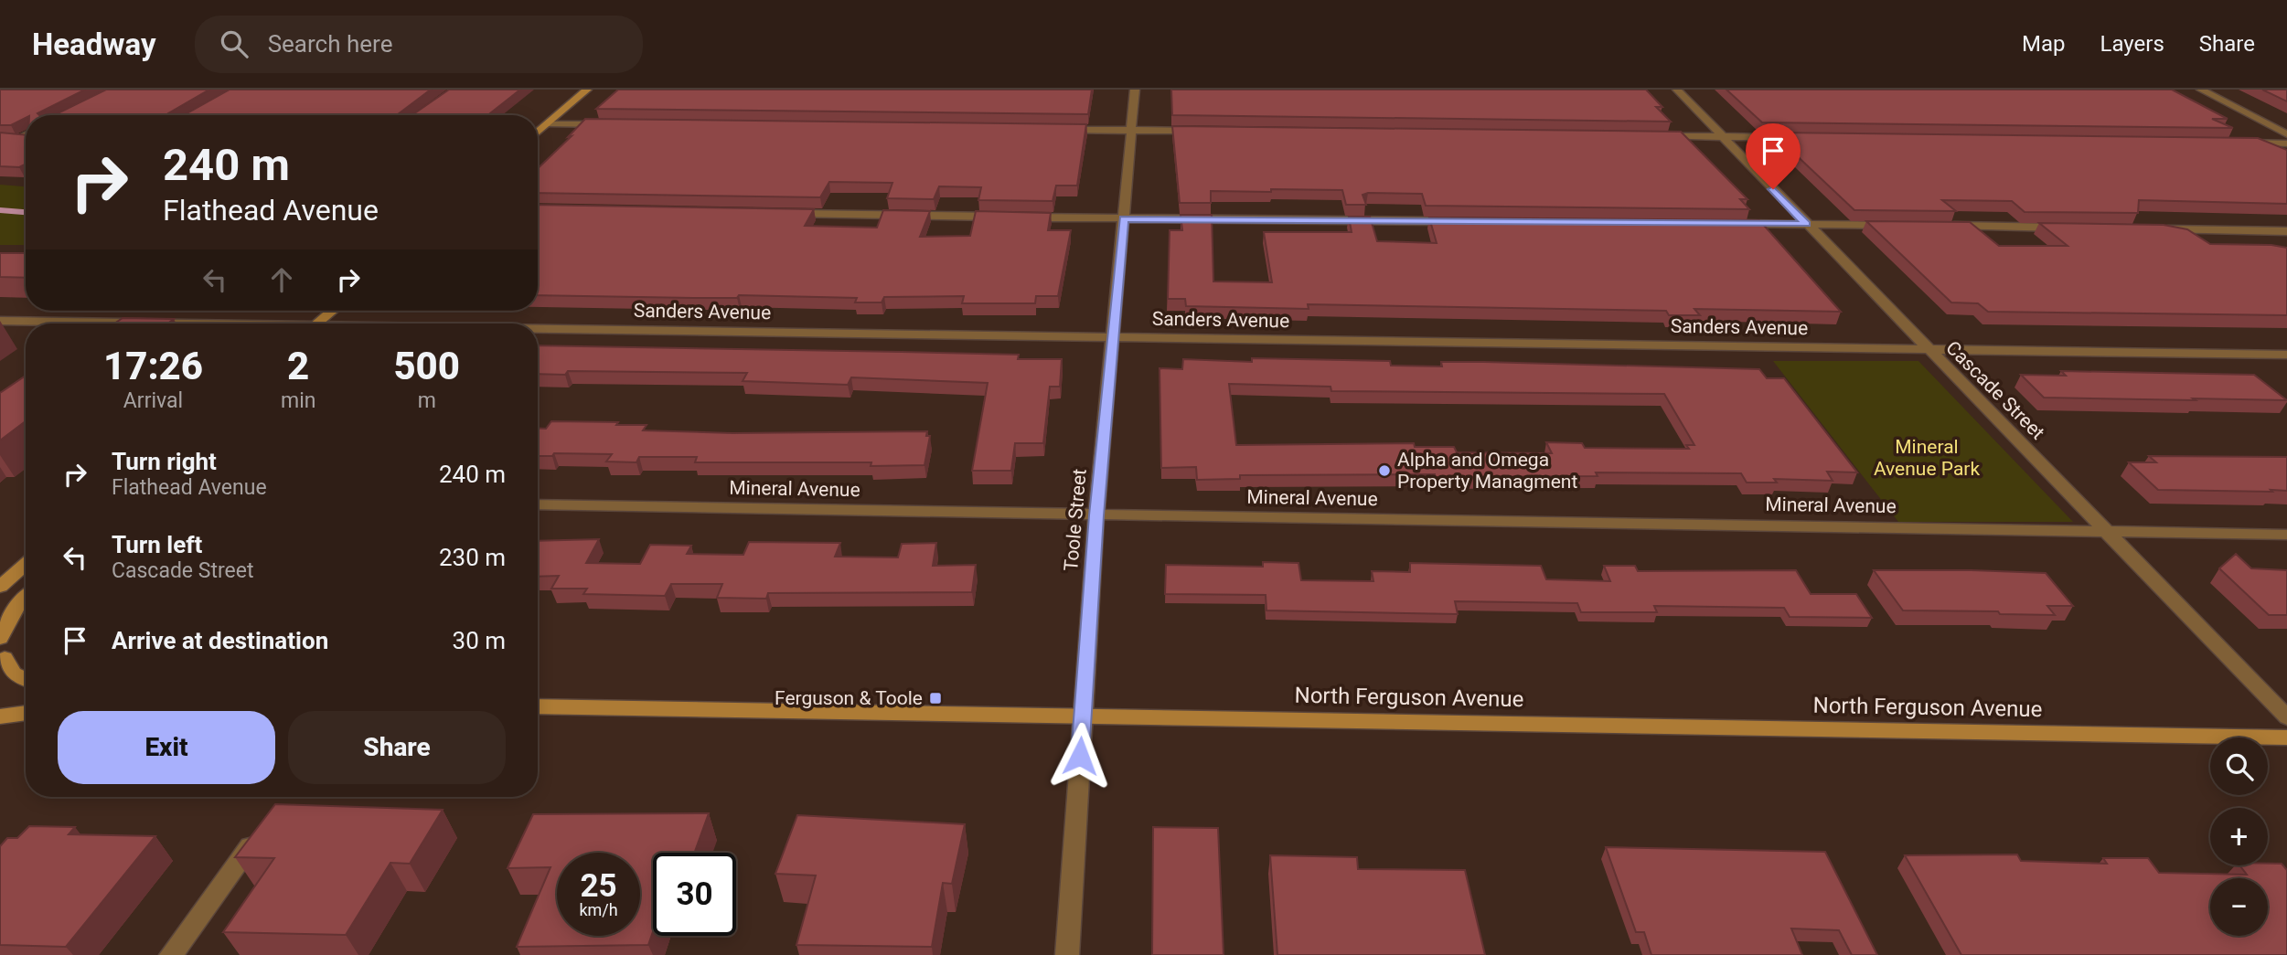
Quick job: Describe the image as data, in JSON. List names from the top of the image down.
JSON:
{
  "streets": {
    "street": [
      "Sanders Avenue",
      "Cascade Street",
      "Mineral Avenue",
      "Toole Street",
      "North Ferguson Avenue"
    ]
  },
  "crossings": [
    ["Sanders Avenue", "Cascade Street"],
    ["Sanders Avenue", "Toole Street"],
    ["Cascade Street", "Mineral Avenue"],
    ["Mineral Avenue", "Toole Street"],
    ["Toole Street", "North Ferguson Avenue"]
  ],
  "parks": ["Mineral Avenue Park"],
  "places": {
    "other": ["Alpha and Omega Property Managment"],
    "transit": ["Ferguson & Toole"]
  },
  "page": {
    "header": "Headway",
    "search": "Search here",
    "nav": ["Map", "Layers", "Share"],
    "turn": ["240 m", "Flathead Avenue"],
    "eta": [
      "17:26",
      "Arrival",
      "2",
      "min",
      "500",
      "m"
    ],
    "list": [
      {
        "name": "Turn right",
        "note": "Flathead Avenue",
        "value": "240 m"
      },
      {
        "name": "Turn left",
        "note": "Cascade Street",
        "value": "230 m"
      },
      {
        "name": "Arrive at destination",
        "value": "30 m"
      }
    ],
    "buttons": ["Exit", "Share"],
    "map_buttons": ["+", "−"],
    "speed": "25 km/h",
    "limit": "30"
  }
}
